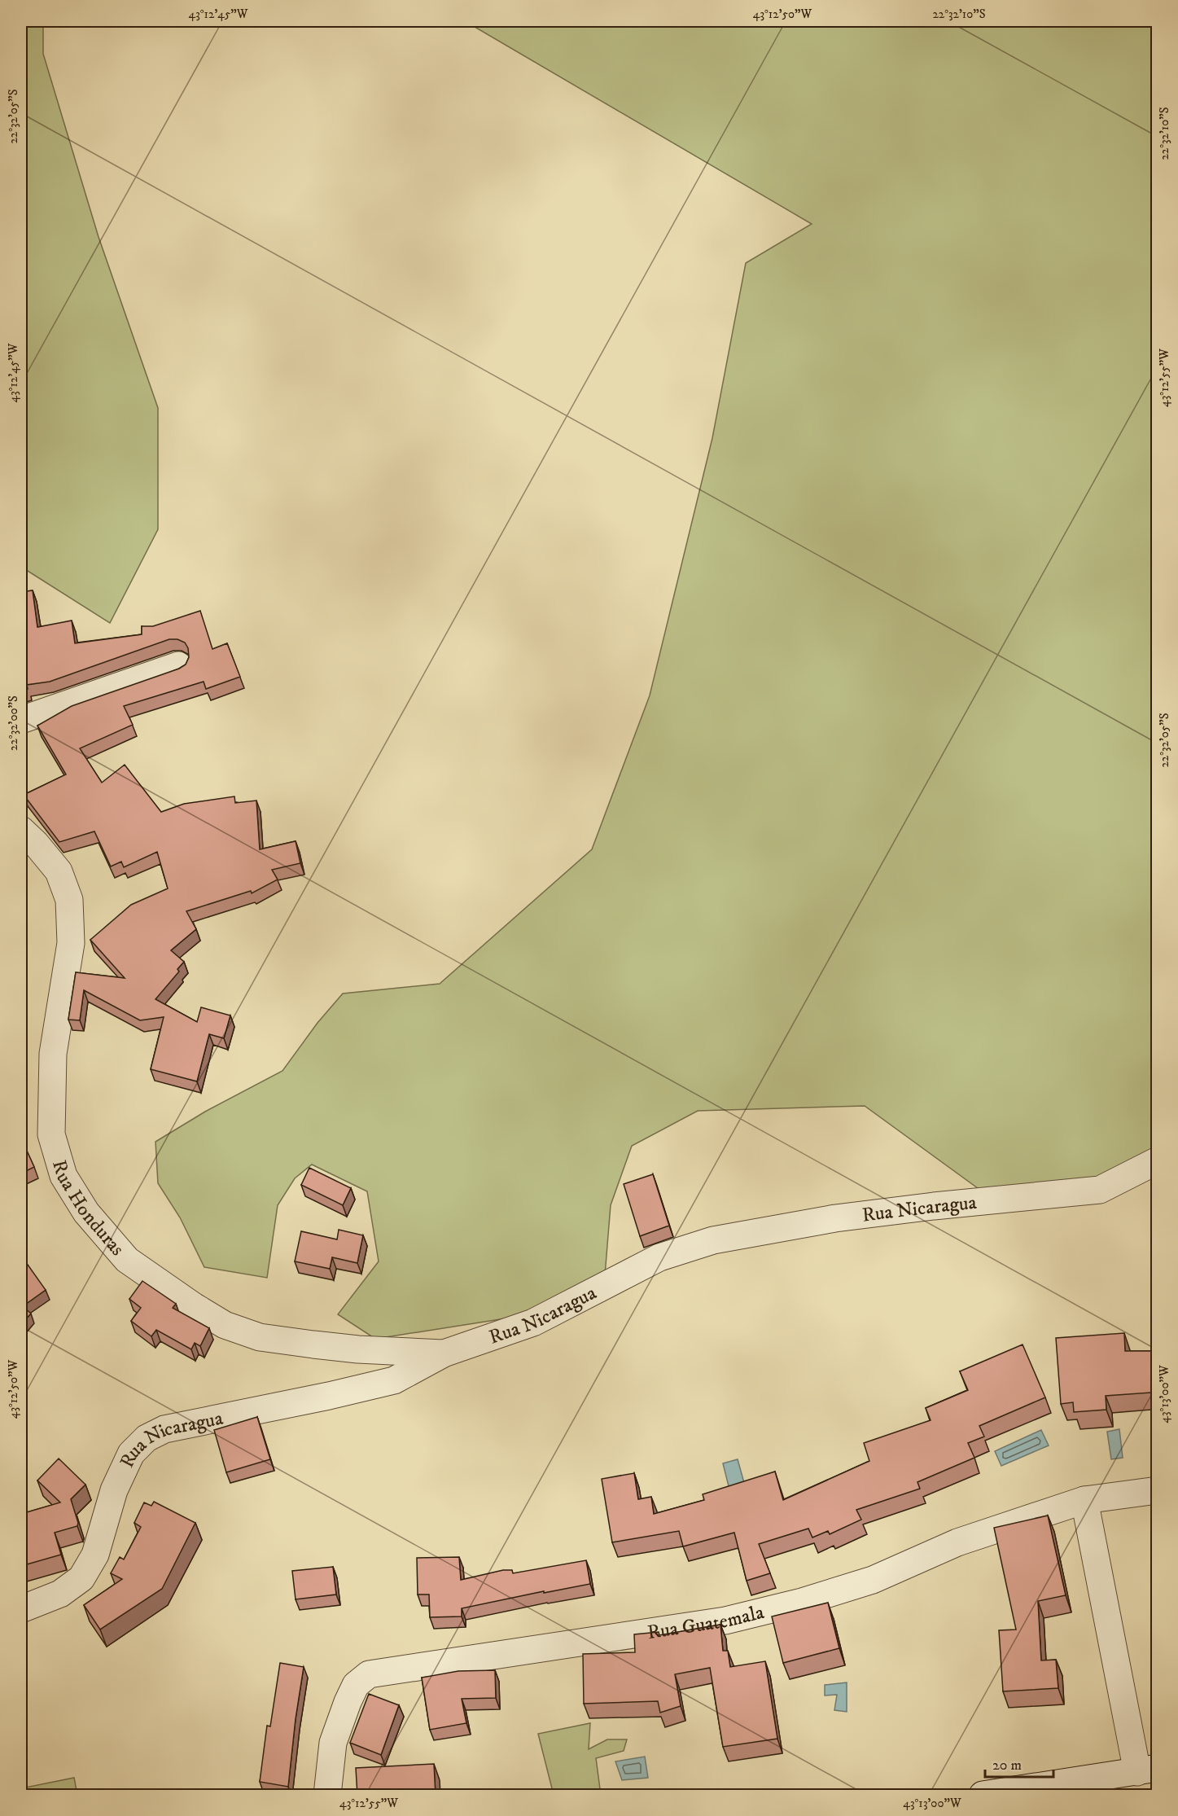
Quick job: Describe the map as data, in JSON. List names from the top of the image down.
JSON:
{
  "streets": {
    "street": ["Rua Honduras", "Rua Nicaragua", "Rua Guatemala"]
  },
  "crossings": [
    ["Rua Honduras", "Rua Nicaragua"]
  ],
  "scale_bar": "20 m",
  "coordinates": [
    "43°12'45\"W",
    "43°12'50\"W",
    "22°32'10\"S",
    "22°32'05\"S",
    "43°12'55\"W",
    "22°32'00\"S",
    "43°13'00\"W"
  ]
}
